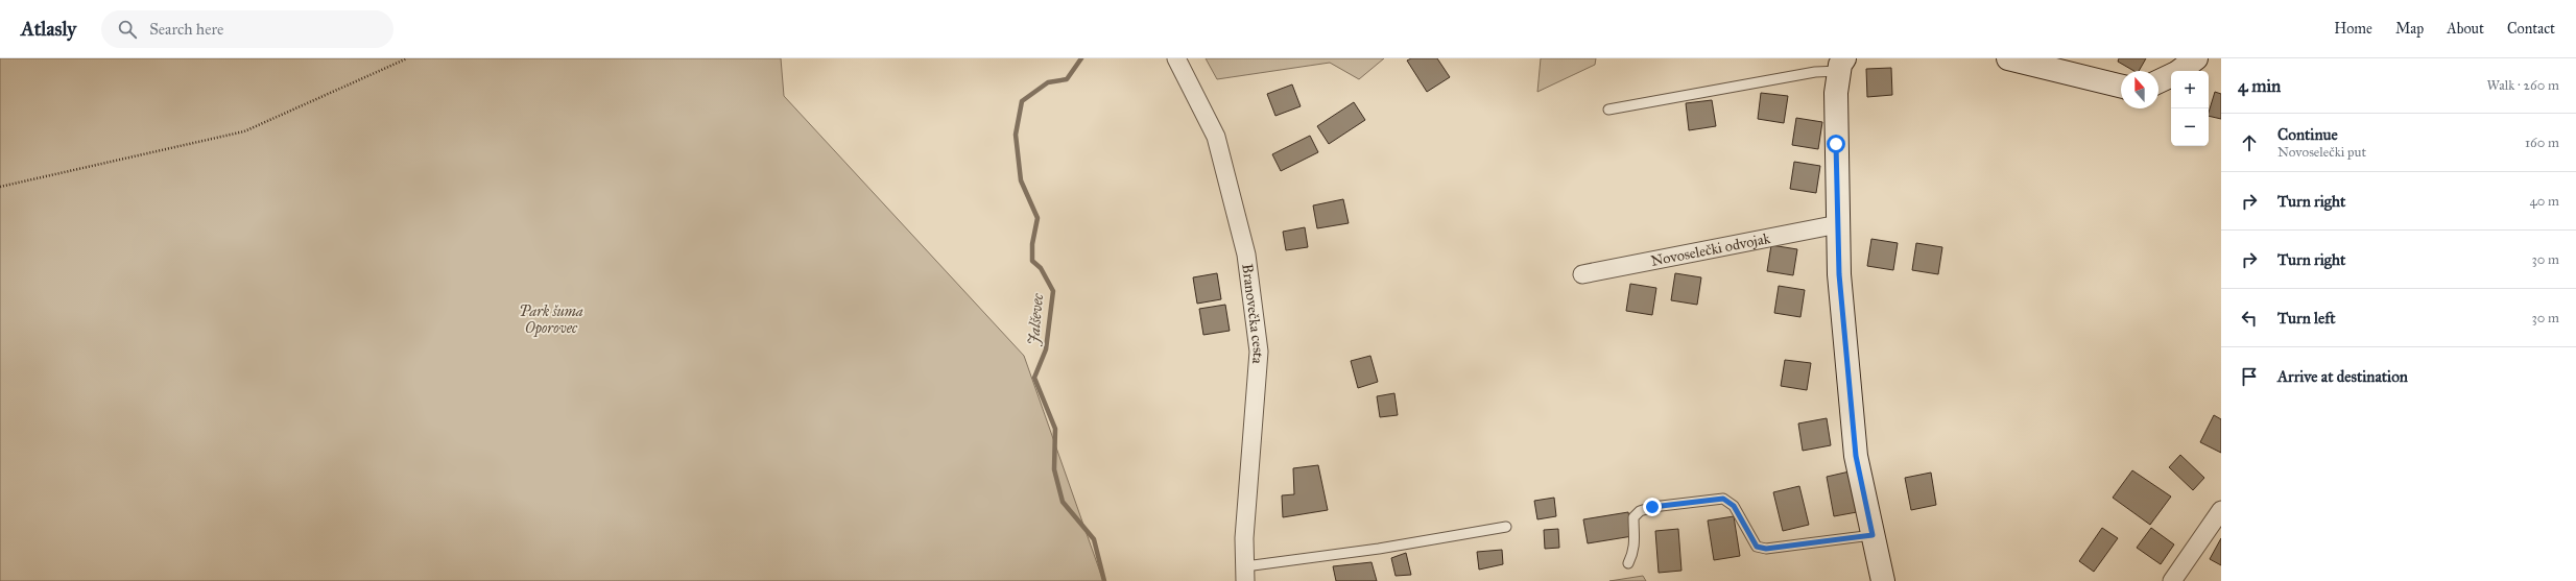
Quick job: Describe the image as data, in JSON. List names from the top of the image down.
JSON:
{
  "streets": {
    "street": ["Novoselečki odvojak", "Branovečka cesta"]
  },
  "water": ["Jalševec"],
  "parks": ["Park šuma Oporovec"],
  "north": "top",
  "page": {
    "header": "Atlasly",
    "search": "Search here",
    "nav": [
      "Home",
      "Map",
      "About",
      "Contact"
    ],
    "heading": ["4 min", "Walk · 260 m"],
    "map_buttons": ["+", "−"],
    "list": [
      ["Continue", "Novoselečki put", "160 m"],
      ["Turn right", "40 m"],
      ["Turn right", "30 m"],
      ["Turn left", "30 m"],
      "Arrive at destination"
    ]
  }
}
